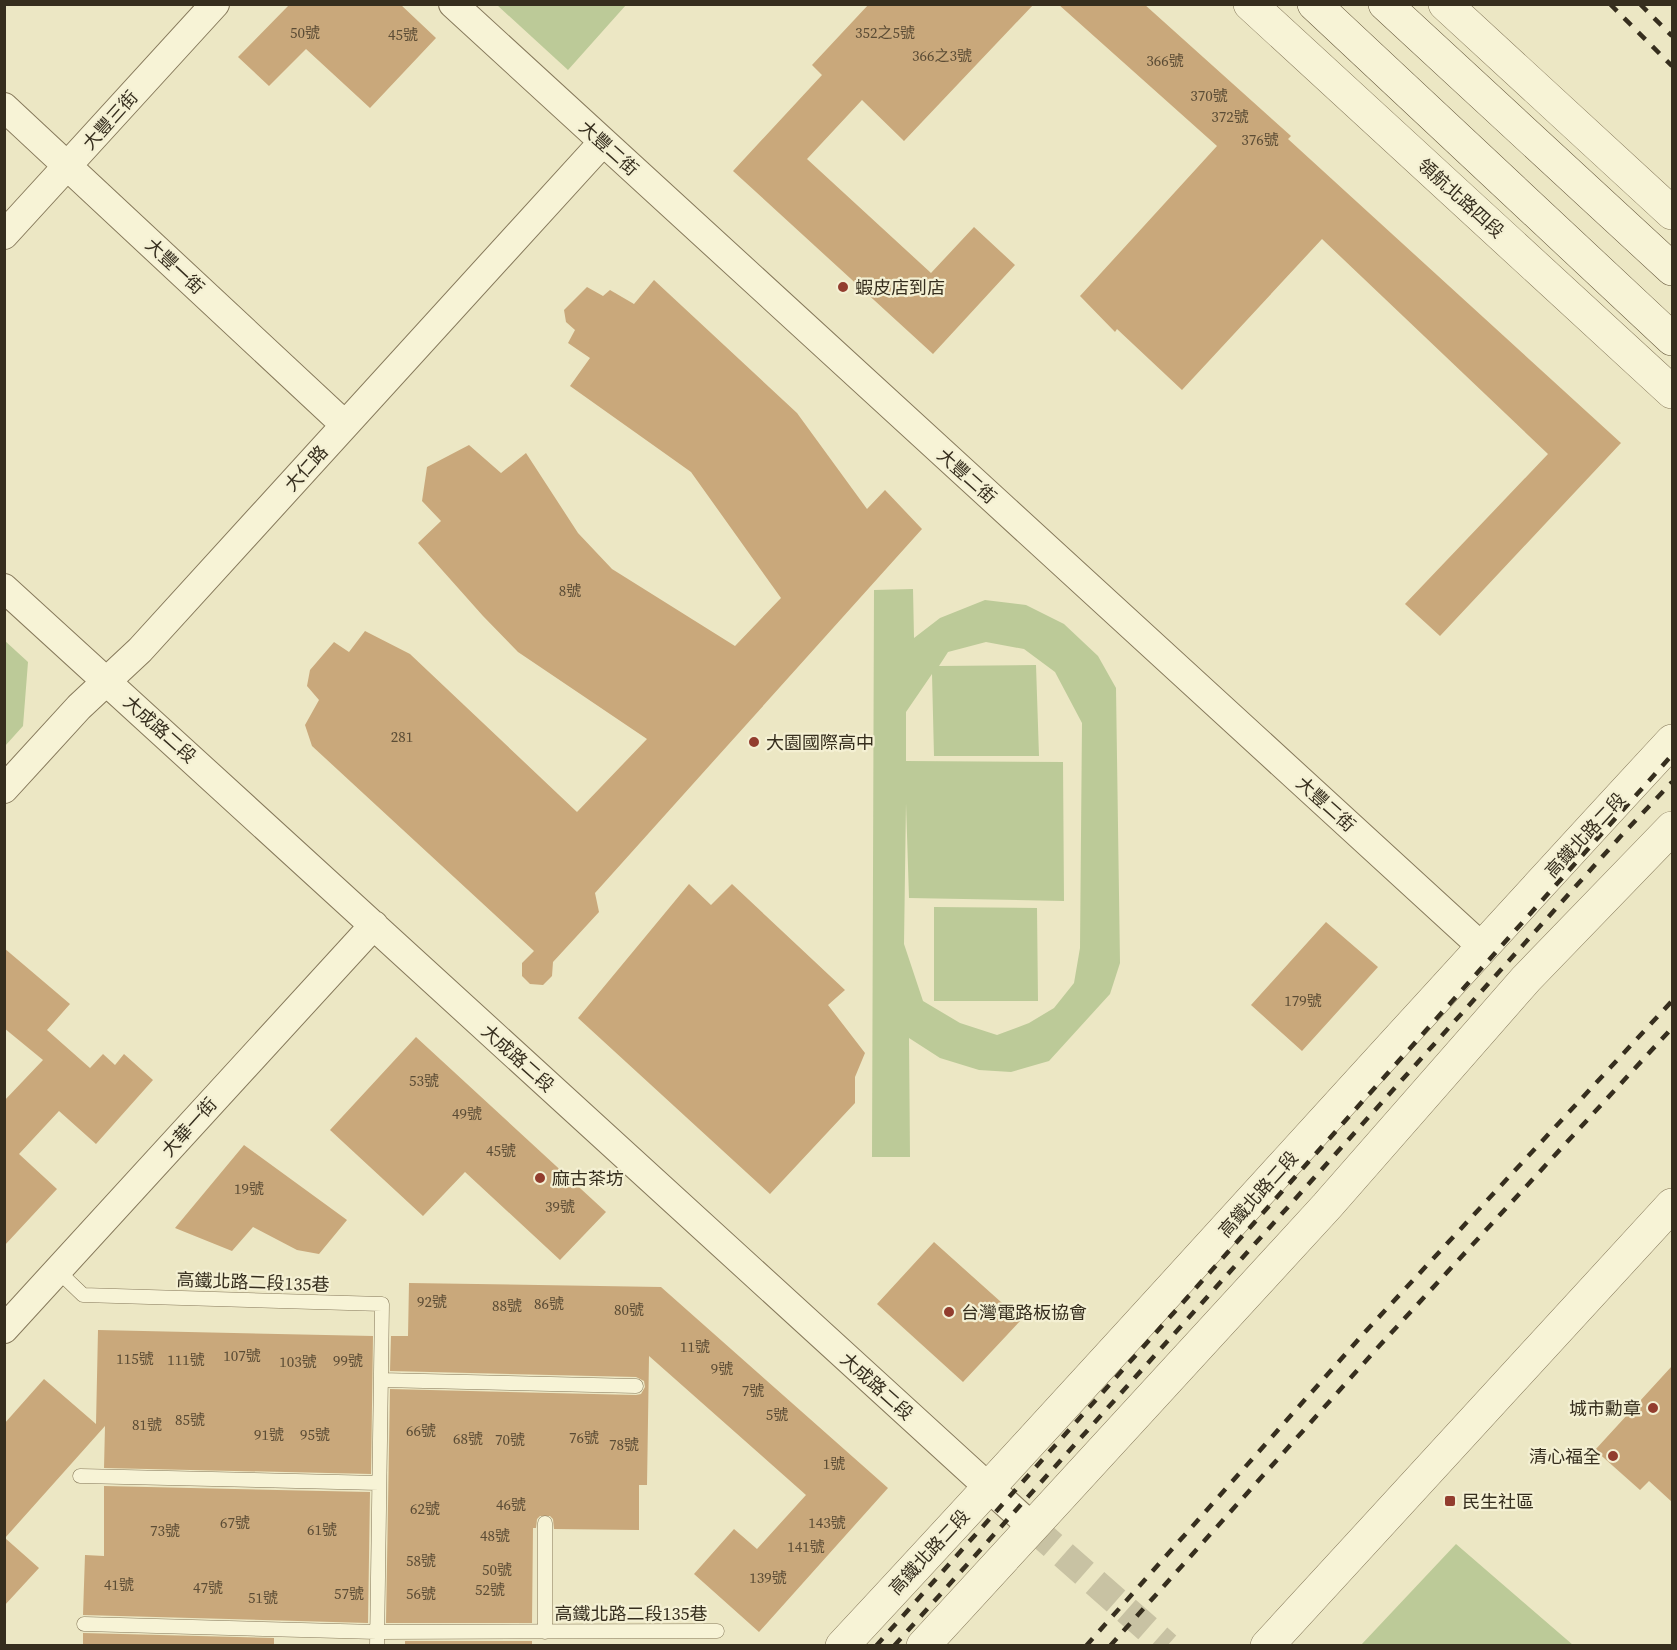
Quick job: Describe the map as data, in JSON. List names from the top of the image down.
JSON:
{
  "streets": {
    "street": [
      "大豐三街",
      "大豐二街",
      "領航北路四段",
      "大豐一街",
      "大仁路",
      "大成路二段",
      "高鐵北路二段",
      "大華一街"
    ],
    "lane": ["高鐵北路二段135巷"]
  },
  "crossings": [
    ["大豐三街", "大豐一街"],
    ["大豐二街", "大仁路"],
    ["大豐二街", "高鐵北路二段"],
    ["大豐一街", "大仁路"],
    ["大仁路", "大成路二段"],
    ["大成路二段", "高鐵北路二段"],
    ["大成路二段", "大華一街"],
    ["大華一街", "高鐵北路二段135巷"]
  ],
  "places": {
    "other": [
      "蝦皮店到店",
      "大園國際高中",
      "麻古茶坊",
      "台灣電路板協會",
      "城市勳章",
      "清心福全"
    ],
    "transit": ["民生社區"]
  },
  "house_numbers": [
    "50號",
    "352之5號",
    "45號",
    "366之3號",
    "366號",
    "370號",
    "372號",
    "376號",
    "8號",
    "281",
    "179號",
    "53號",
    "49號",
    "45號",
    "19號",
    "39號",
    "92號",
    "86號",
    "88號",
    "80號",
    "11號",
    "107號",
    "115號",
    "111號",
    "99號",
    "103號",
    "9號",
    "7號",
    "5號",
    "85號",
    "81號",
    "66號",
    "91號",
    "95號",
    "76號",
    "68號",
    "70號",
    "78號",
    "1號",
    "46號",
    "62號",
    "67號",
    "143號",
    "61號",
    "73號",
    "48號",
    "141號",
    "58號",
    "50號",
    "139號",
    "41號",
    "47號",
    "52號",
    "57號",
    "56號",
    "51號"
  ]
}
